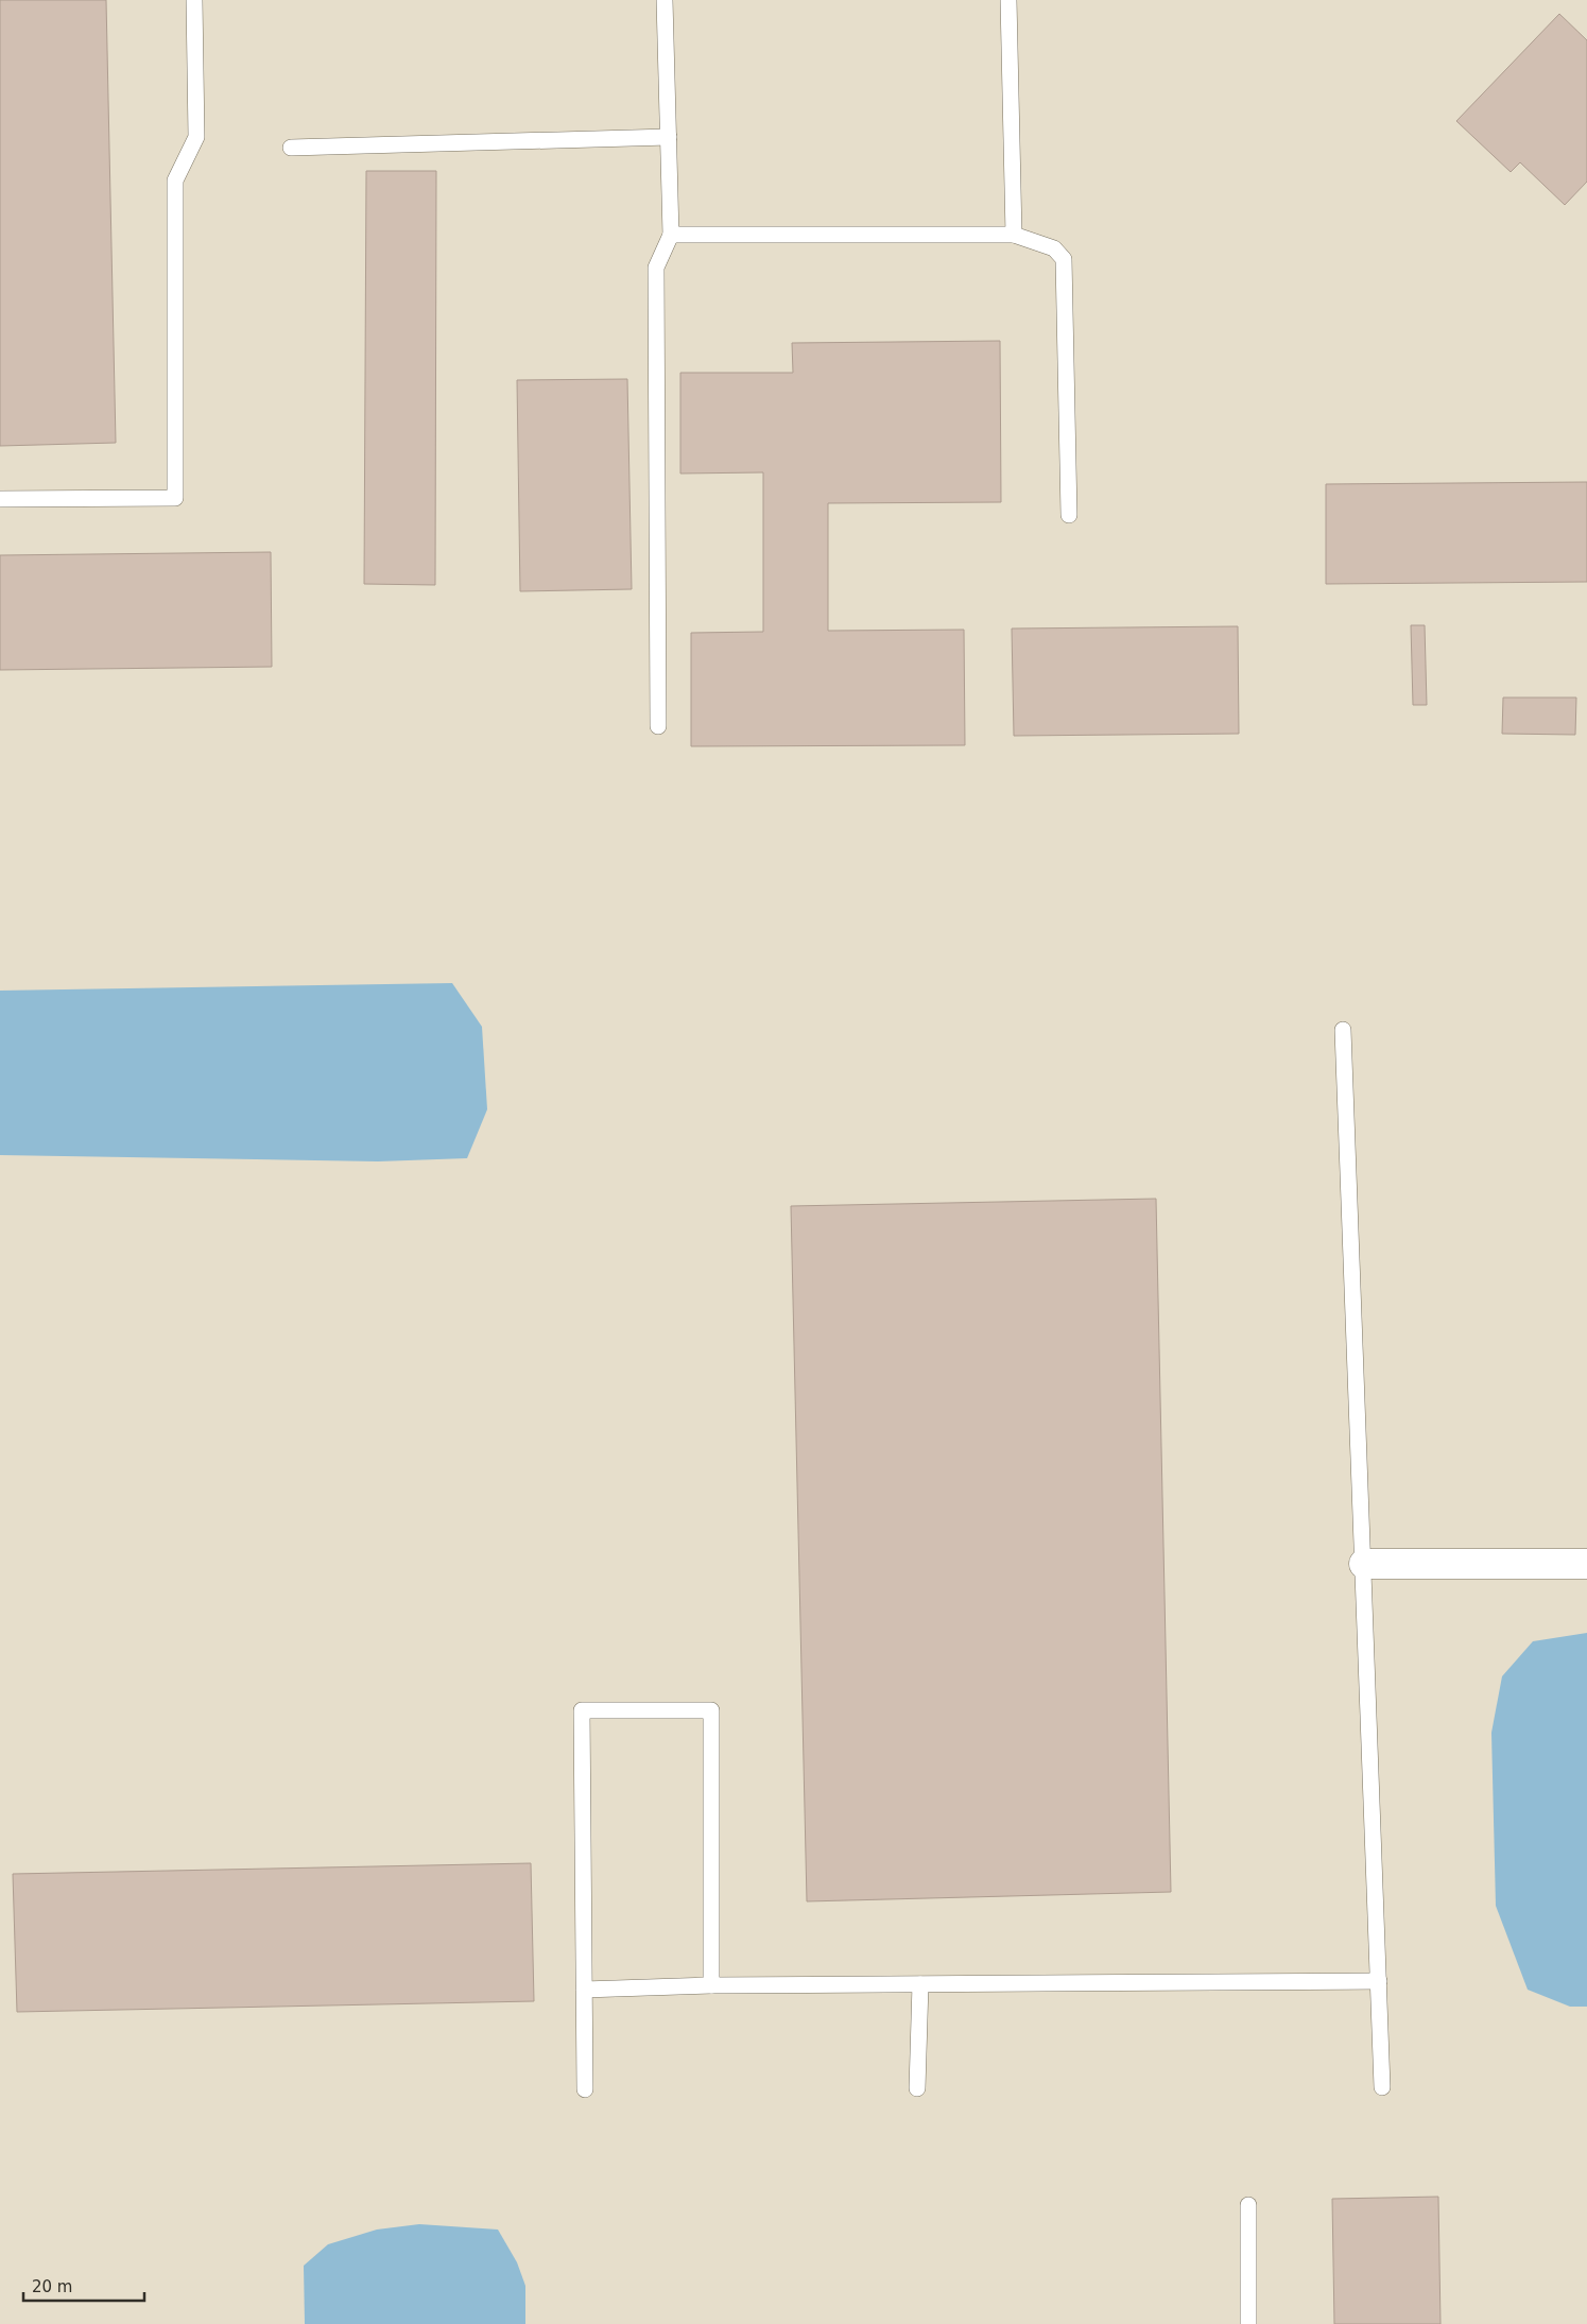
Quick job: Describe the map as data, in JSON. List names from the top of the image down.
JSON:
{
  "scale_bar": "20 m"
}
